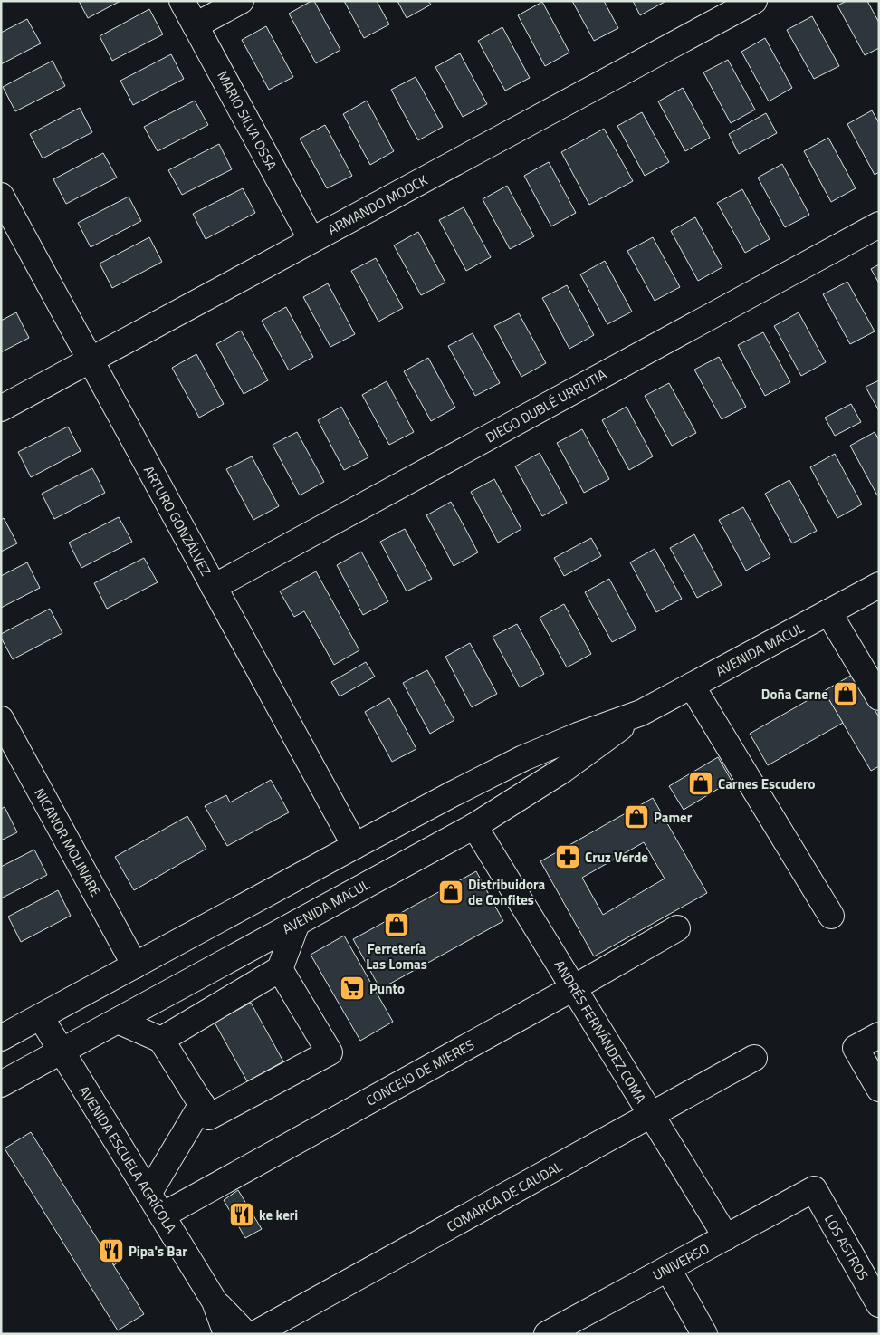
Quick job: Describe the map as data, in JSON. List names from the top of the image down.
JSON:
{
  "streets": {
    "street": [
      "MARIO SILVA OSSA",
      "ARMANDO MOOCK",
      "DIEGO DUBLÉ URRUTIA",
      "ARTURO GONZÁLVEZ",
      "AVENIDA MACUL",
      "NICANOR MOLINARE",
      "ANDRÉS FERNÁNDEZ COMA",
      "CONCEJO DE MIERES",
      "AVENIDA ESCUELA AGRÍCOLA",
      "COMARCA DE CAUDAL",
      "LOS ASTROS",
      "UNIVERSO"
    ]
  },
  "crossings": [
    ["MARIO SILVA OSSA", "ARMANDO MOOCK"],
    ["ARMANDO MOOCK", "ARTURO GONZÁLVEZ"],
    ["DIEGO DUBLÉ URRUTIA", "ARTURO GONZÁLVEZ"],
    ["ARTURO GONZÁLVEZ", "AVENIDA MACUL"],
    ["AVENIDA MACUL", "NICANOR MOLINARE"],
    ["AVENIDA MACUL", "ANDRÉS FERNÁNDEZ COMA"],
    ["AVENIDA MACUL", "AVENIDA ESCUELA AGRÍCOLA"],
    ["ANDRÉS FERNÁNDEZ COMA", "CONCEJO DE MIERES"],
    ["ANDRÉS FERNÁNDEZ COMA", "COMARCA DE CAUDAL"],
    ["ANDRÉS FERNÁNDEZ COMA", "UNIVERSO"],
    ["CONCEJO DE MIERES", "AVENIDA ESCUELA AGRÍCOLA"],
    ["LOS ASTROS", "UNIVERSO"]
  ],
  "places": {
    "shop": [
      "Doña Carne",
      "Carnes Escudero",
      "Pamer",
      "Distribuidora de Confites",
      "Ferretería Las Lomas"
    ],
    "pharmacy": ["Cruz Verde"],
    "supermarket": ["Punto"],
    "restaurant": ["ke keri", "Pipa's Bar"]
  }
}
